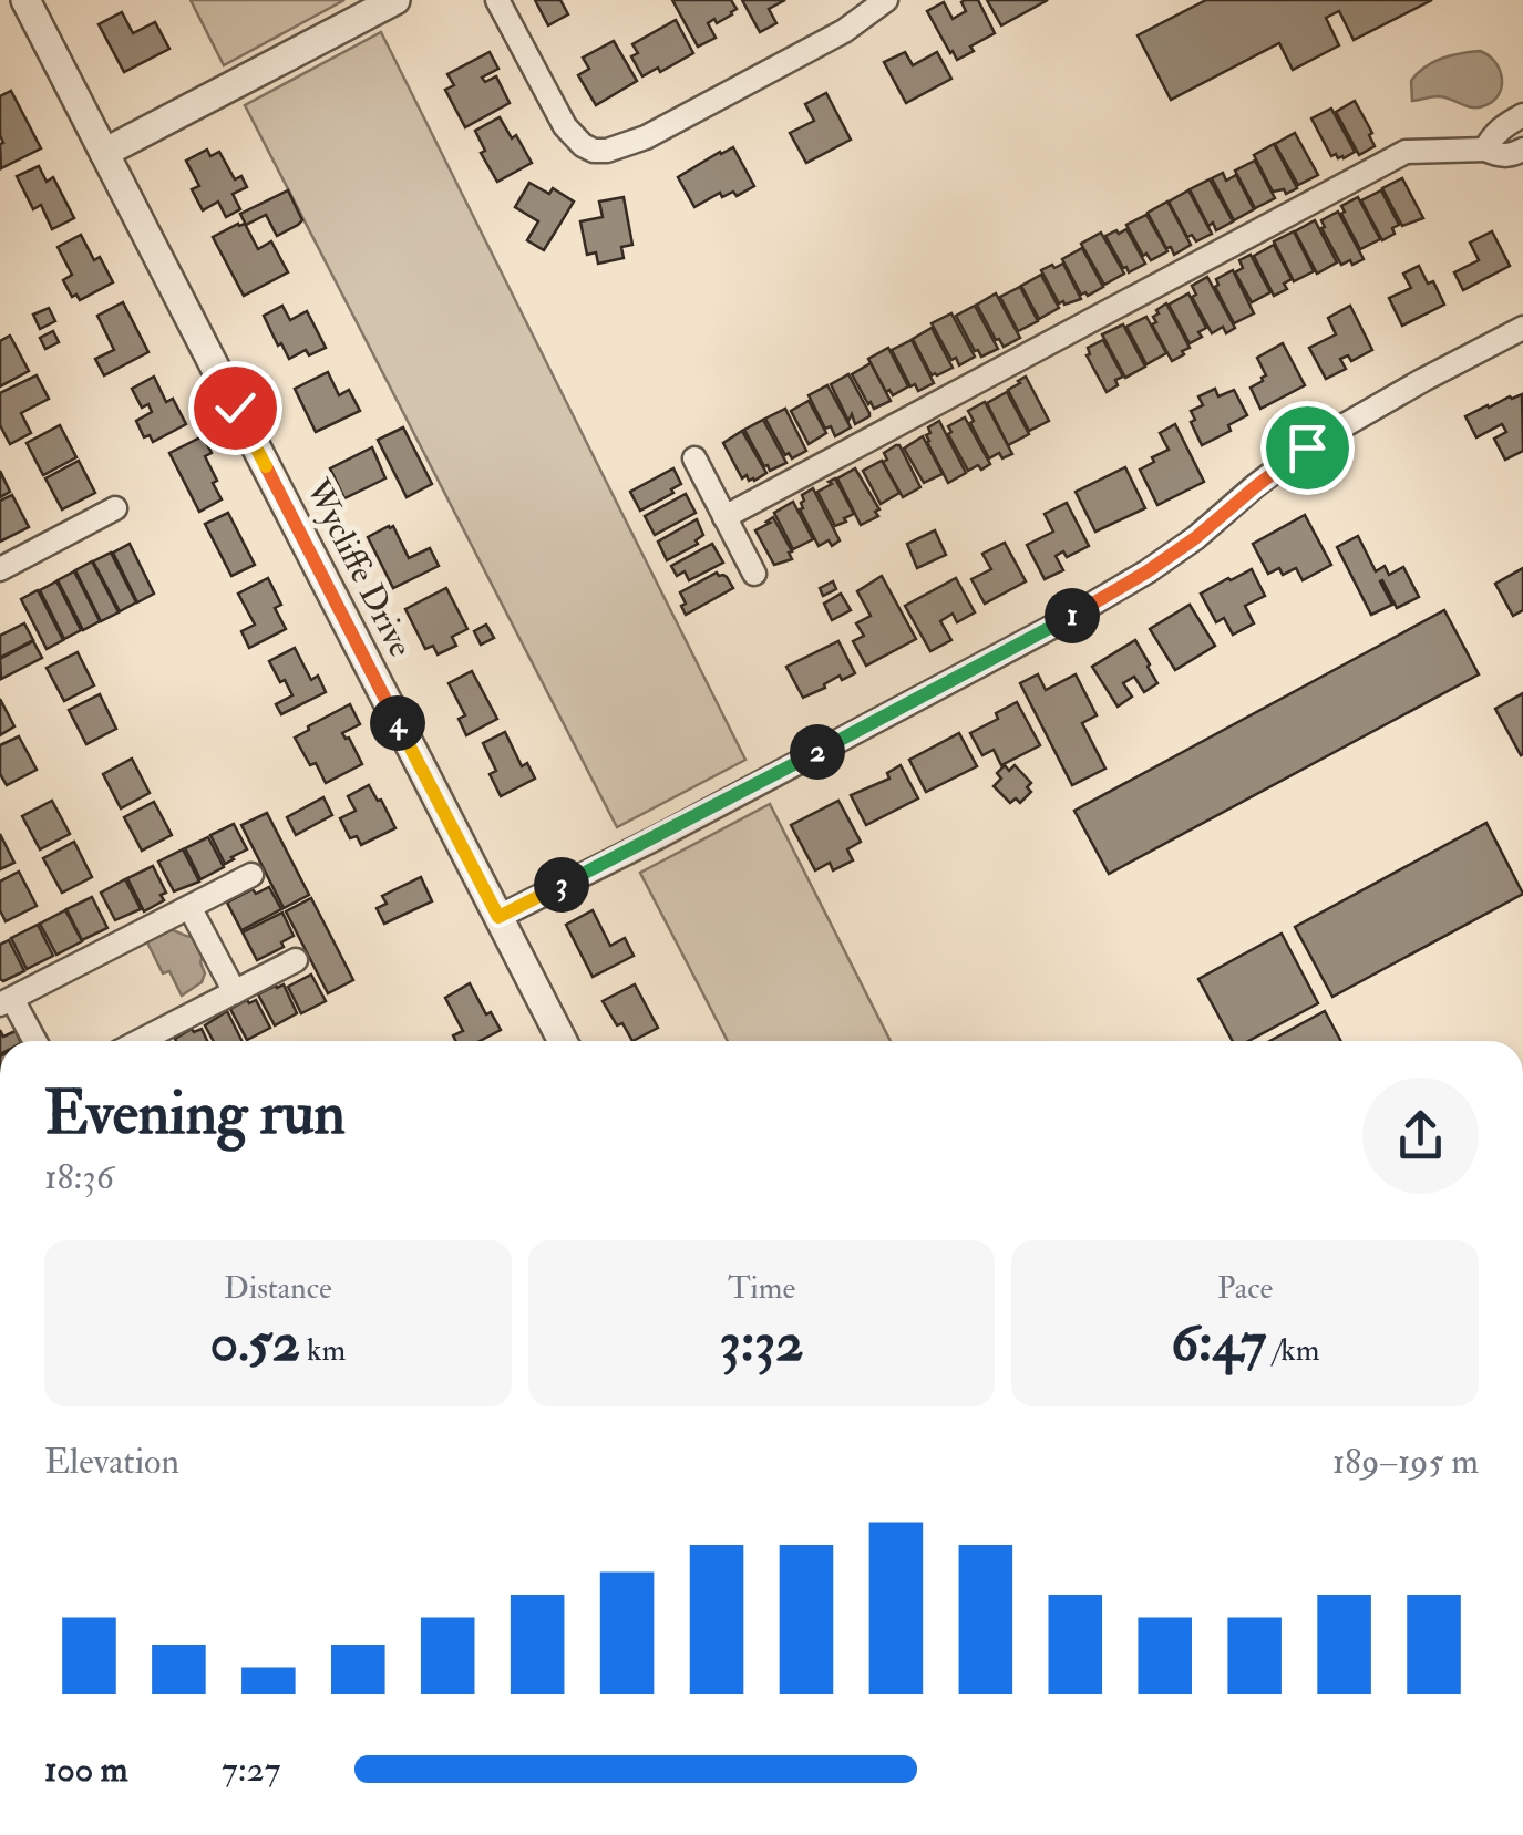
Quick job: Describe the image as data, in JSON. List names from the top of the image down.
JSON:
{
  "streets": {
    "street": ["Wycliffe Drive"]
  },
  "page": {
    "pins": [
      "1",
      "4",
      "2",
      "3"
    ],
    "heading": ["Evening run", "18:36"],
    "stats": [
      ["Distance", "0.52 km"],
      ["Time", "3:32"],
      ["Pace", "6:47 /km"]
    ],
    "chart": ["Elevation", "189–195 m"],
    "list": [
      {
        "name": "100 m",
        "note": "7:27"
      }
    ]
  }
}
